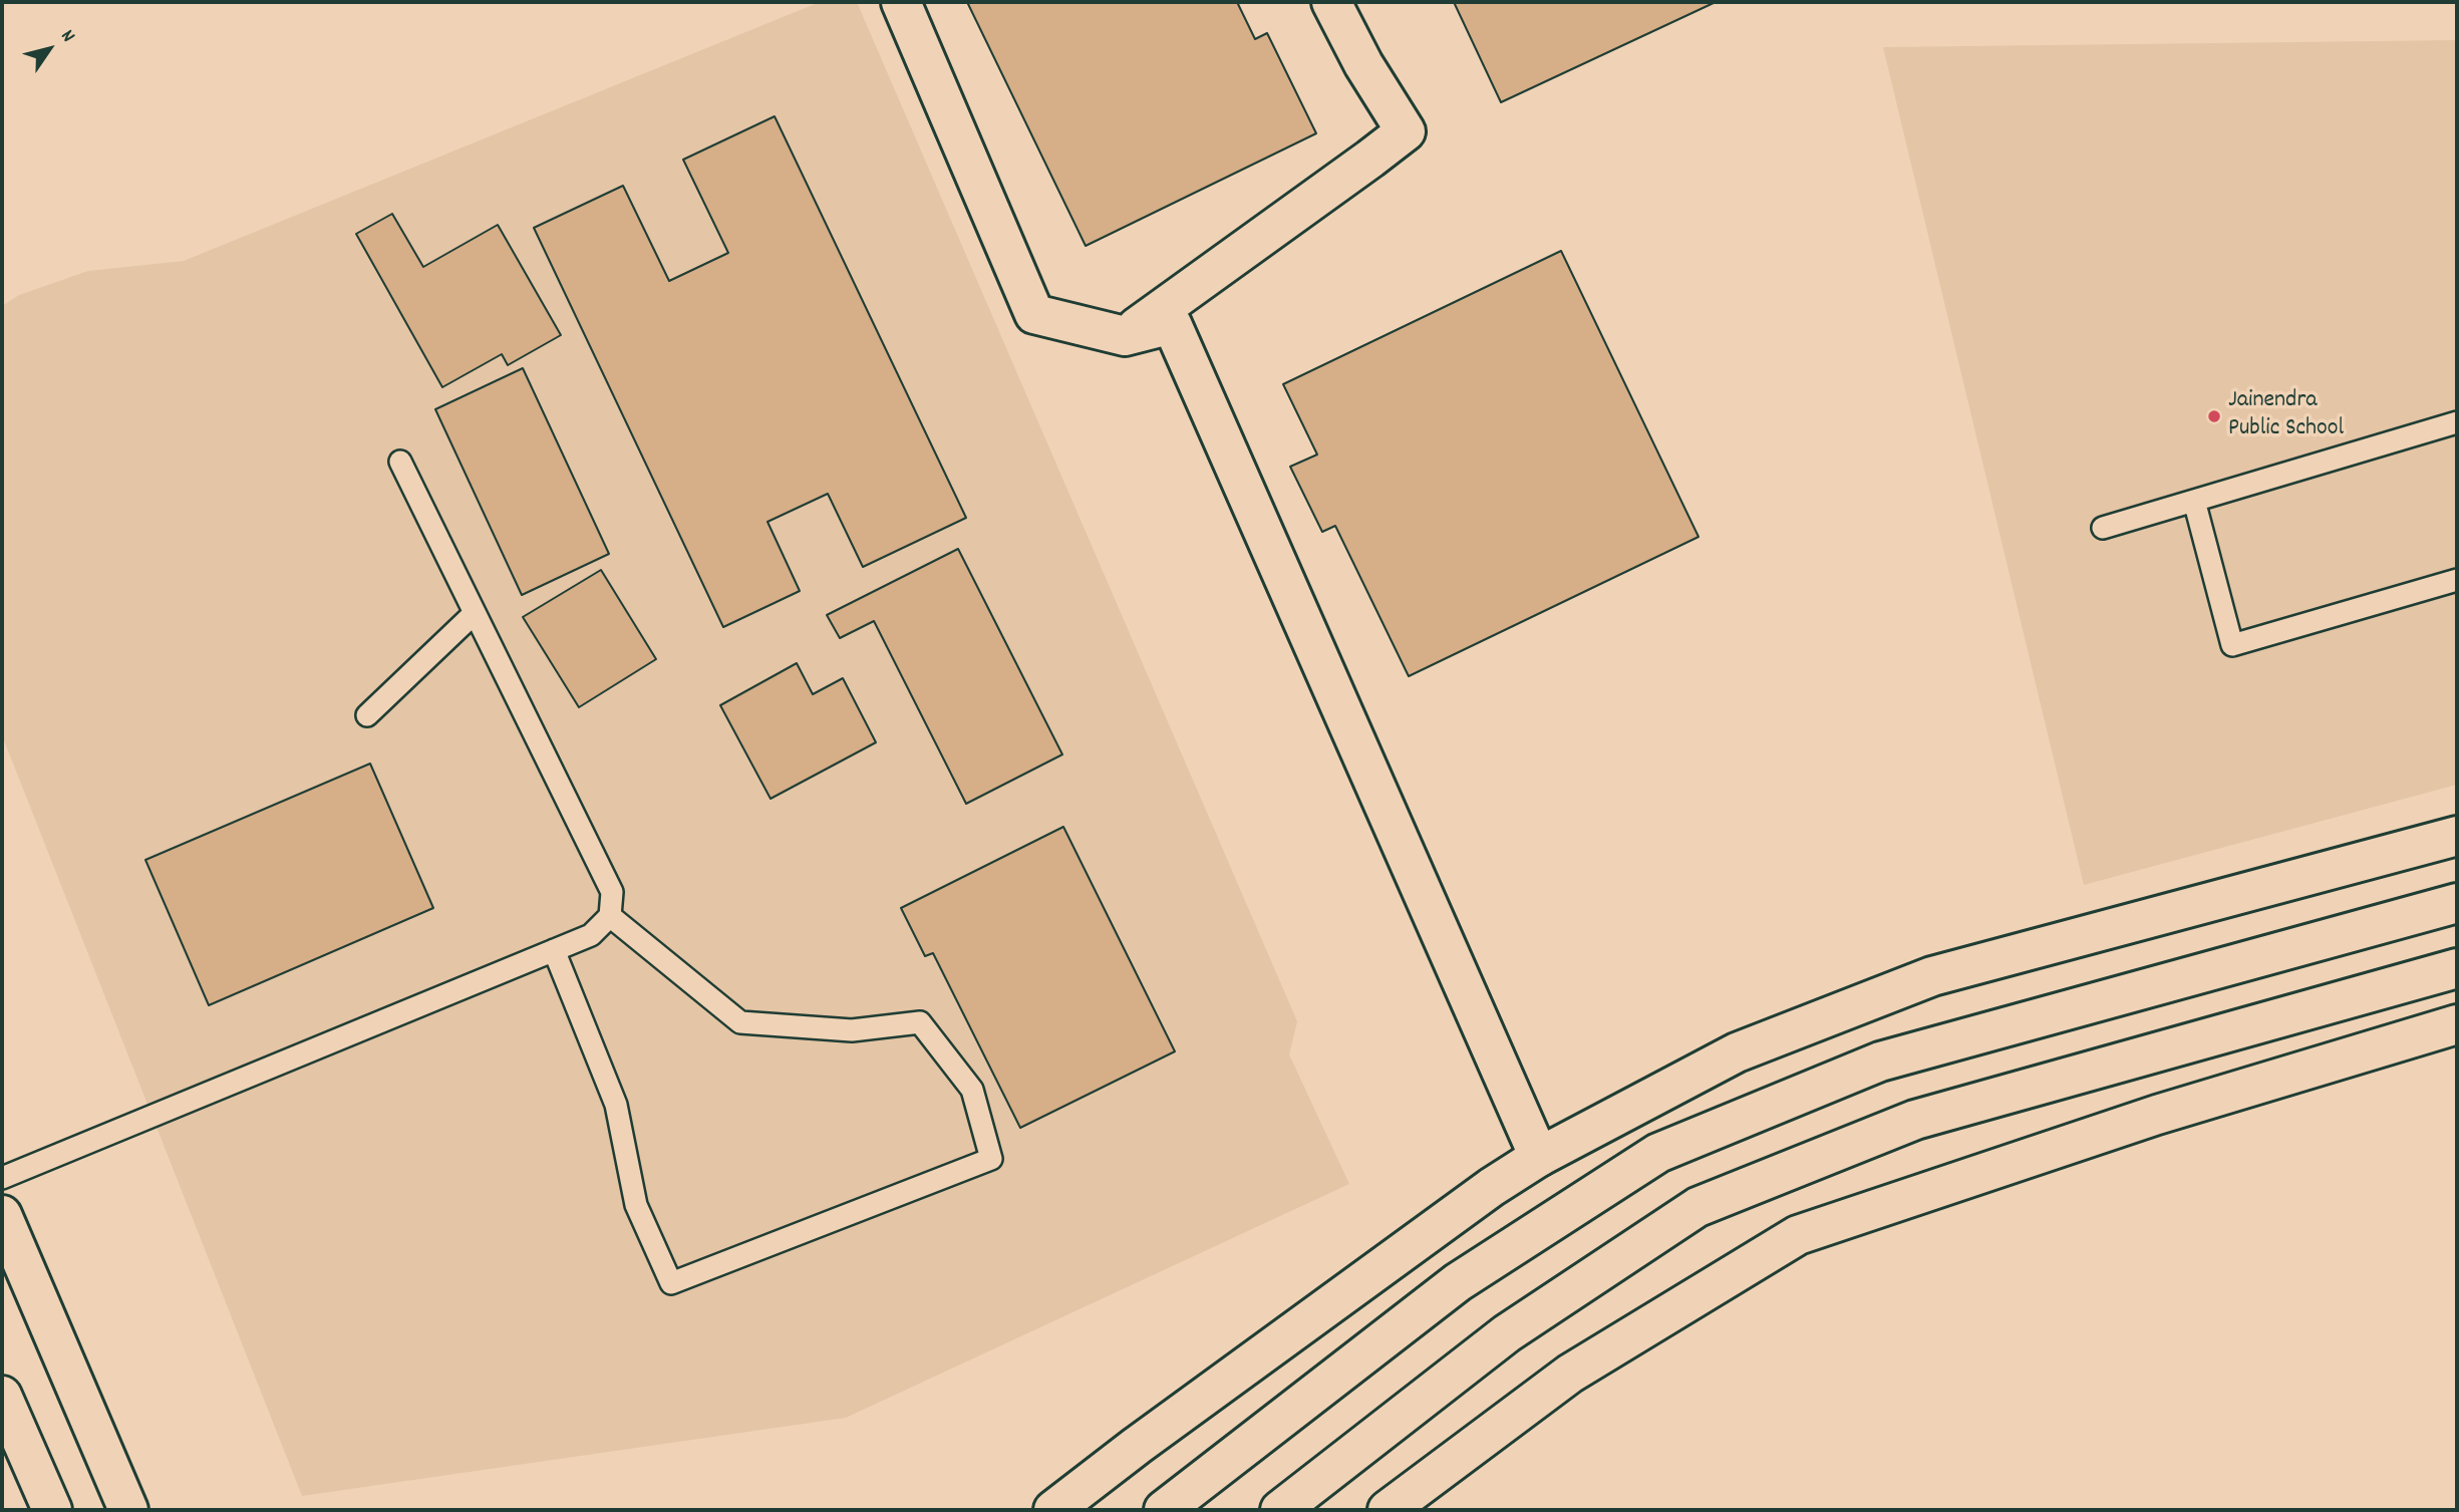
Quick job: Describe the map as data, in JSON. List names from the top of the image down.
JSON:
{
  "places": ["Jainendra Public School"],
  "north": "top right"
}
